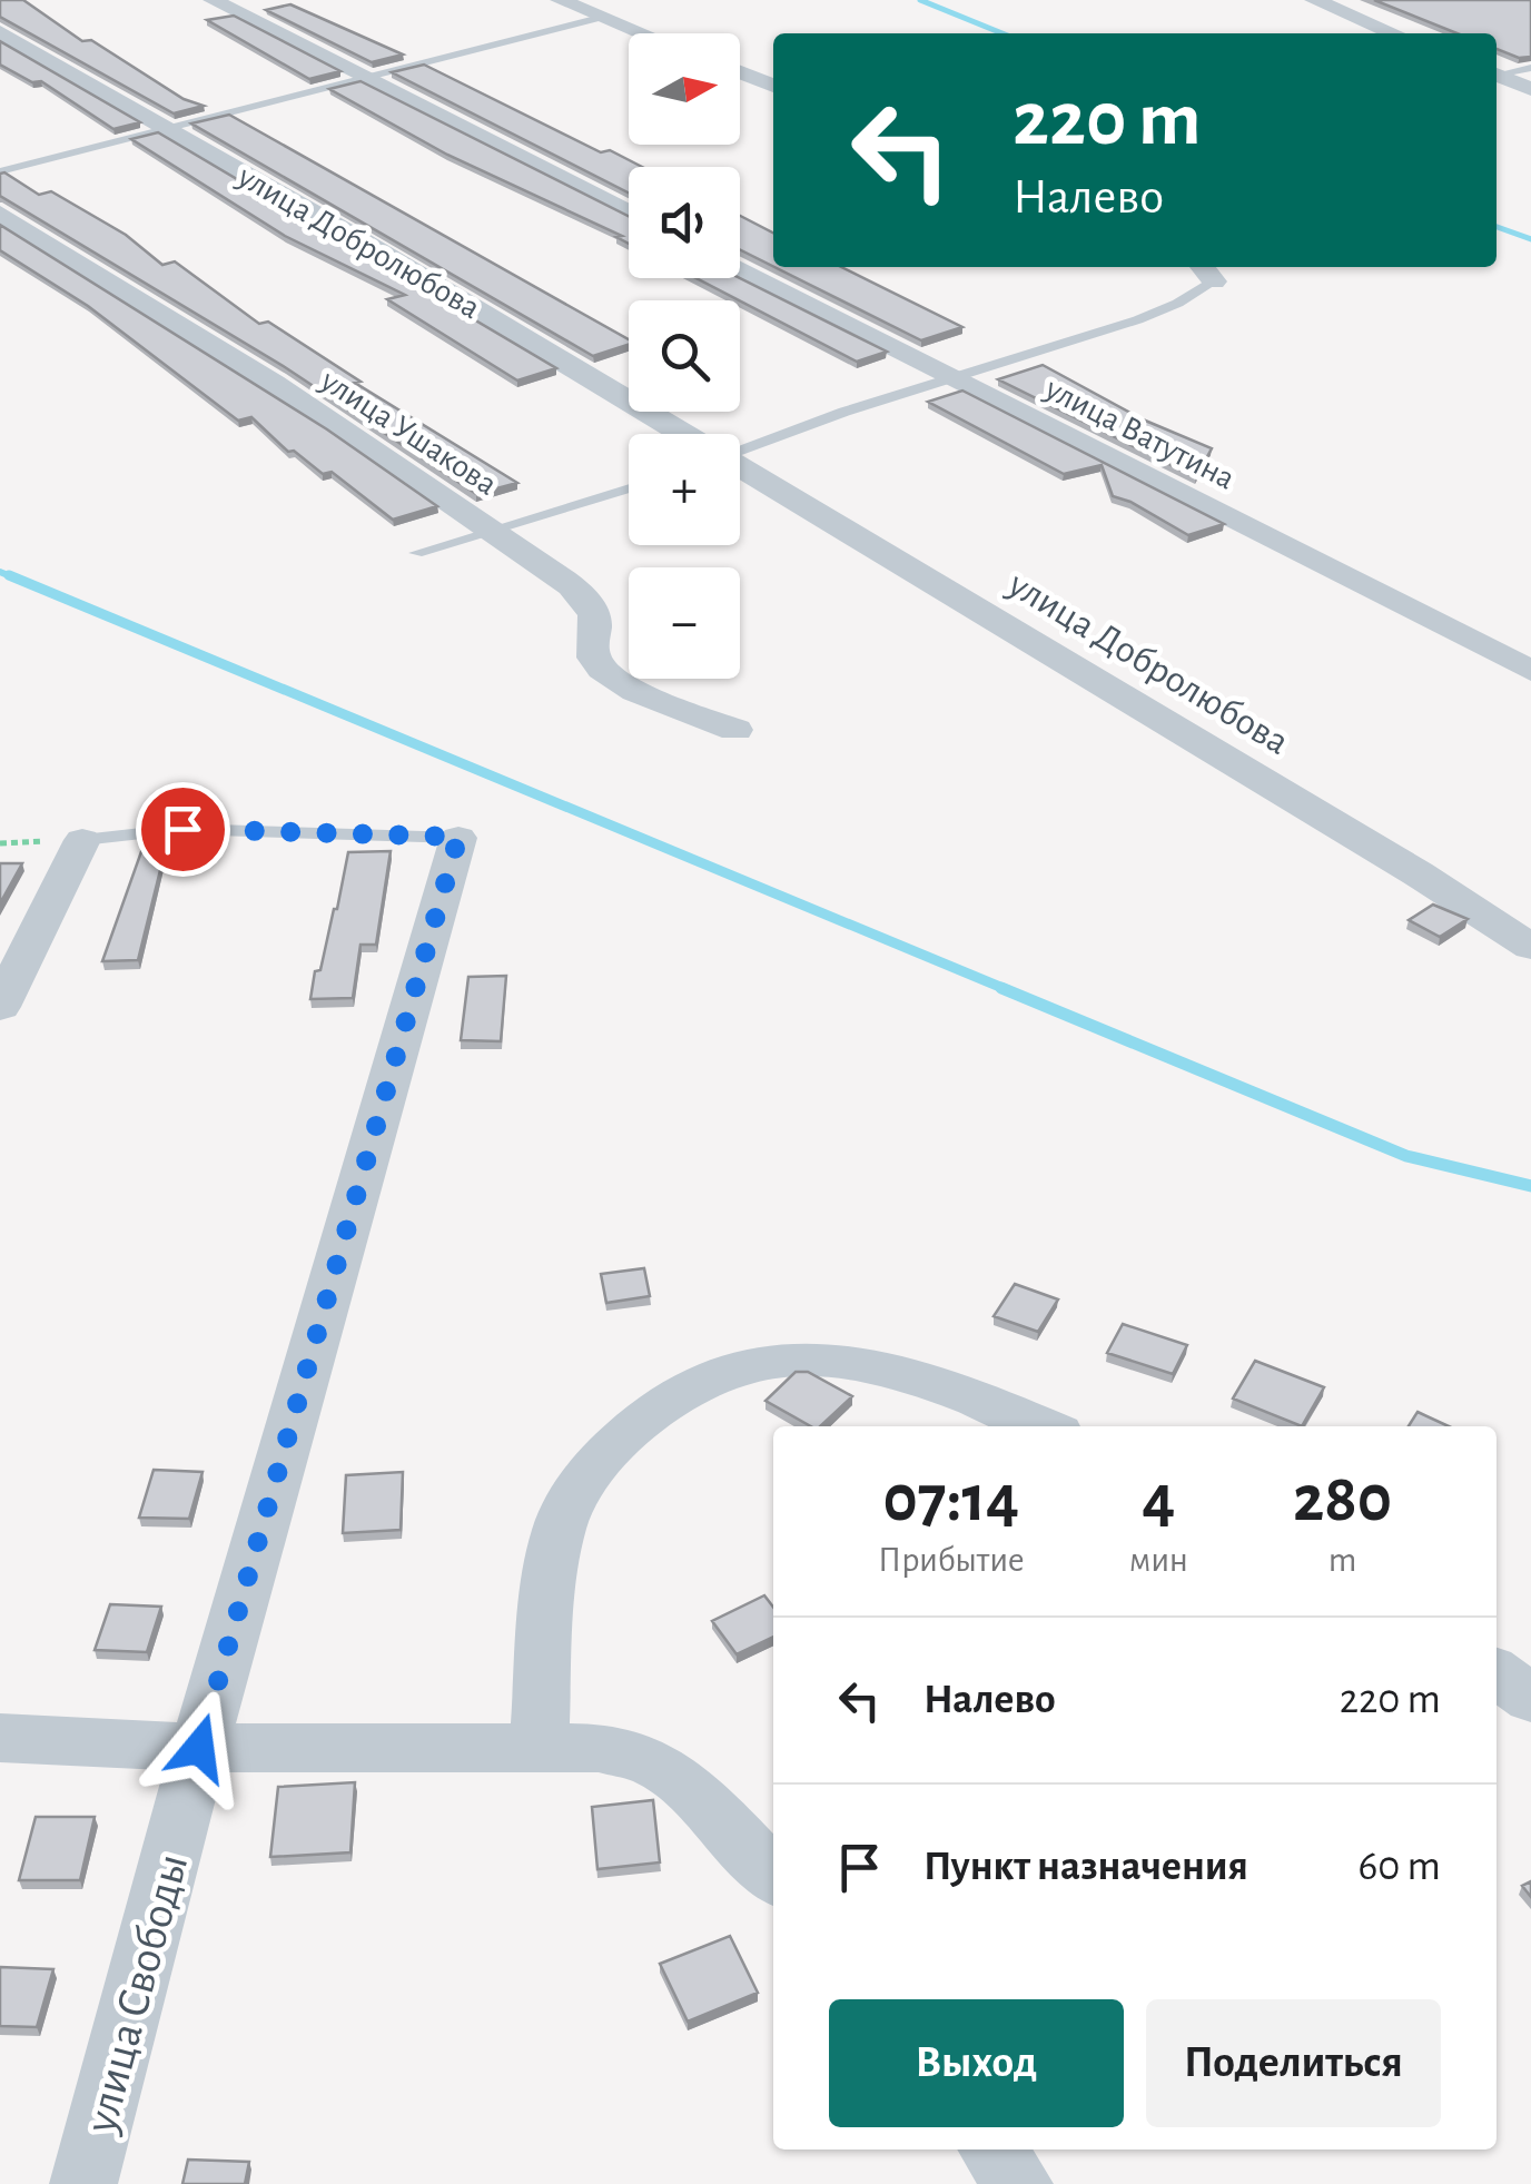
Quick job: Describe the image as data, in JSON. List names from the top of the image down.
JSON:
{
  "streets": {
    "street": [
      "улица Добролюбова",
      "улица Ушакова",
      "улица Ватутина",
      "улица Свободы"
    ]
  },
  "north": "right",
  "page": {
    "map_buttons": ["+", "−"],
    "turn": ["220 m", "Налево"],
    "eta": [
      "07:14",
      "Прибытие",
      "4",
      "мин",
      "280",
      "m"
    ],
    "list": [
      {
        "name": "Налево",
        "value": "220 m"
      },
      {
        "name": "Пункт назначения",
        "value": "60 m"
      }
    ],
    "buttons": ["Выход", "Поделиться"]
  }
}
